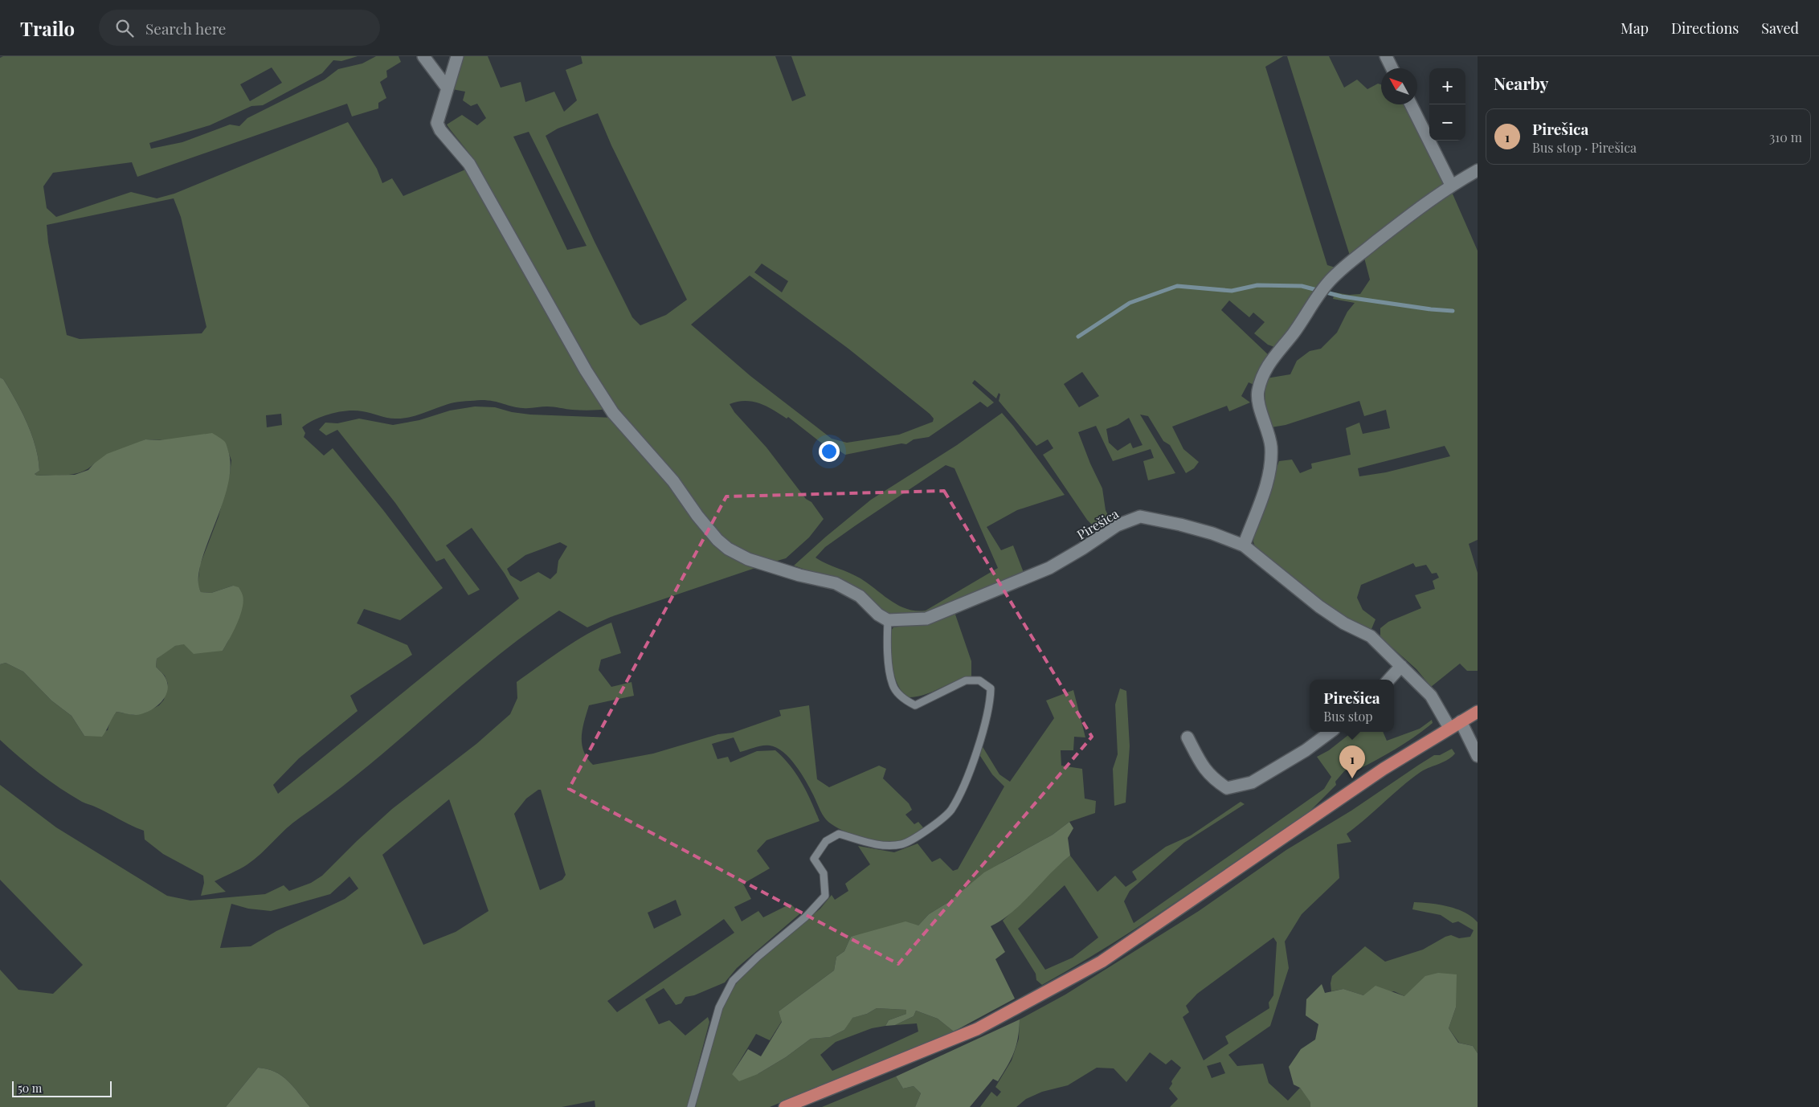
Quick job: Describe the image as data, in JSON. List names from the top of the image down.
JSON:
{
  "streets": {
    "street": ["Pirešica"]
  },
  "scale_bar": "50 m",
  "north": "top left",
  "page": {
    "header": "Trailo",
    "search": "Search here",
    "nav": ["Map", "Directions", "Saved"],
    "heading": "Nearby",
    "map_buttons": ["+", "−"],
    "list": [
      {
        "mark": "1",
        "name": "Pirešica",
        "note": "Bus stop · Pirešica",
        "value": "310 m"
      }
    ],
    "popup": ["Pirešica", "Bus stop"],
    "pins": "1",
    "scale": "50 m"
  }
}
